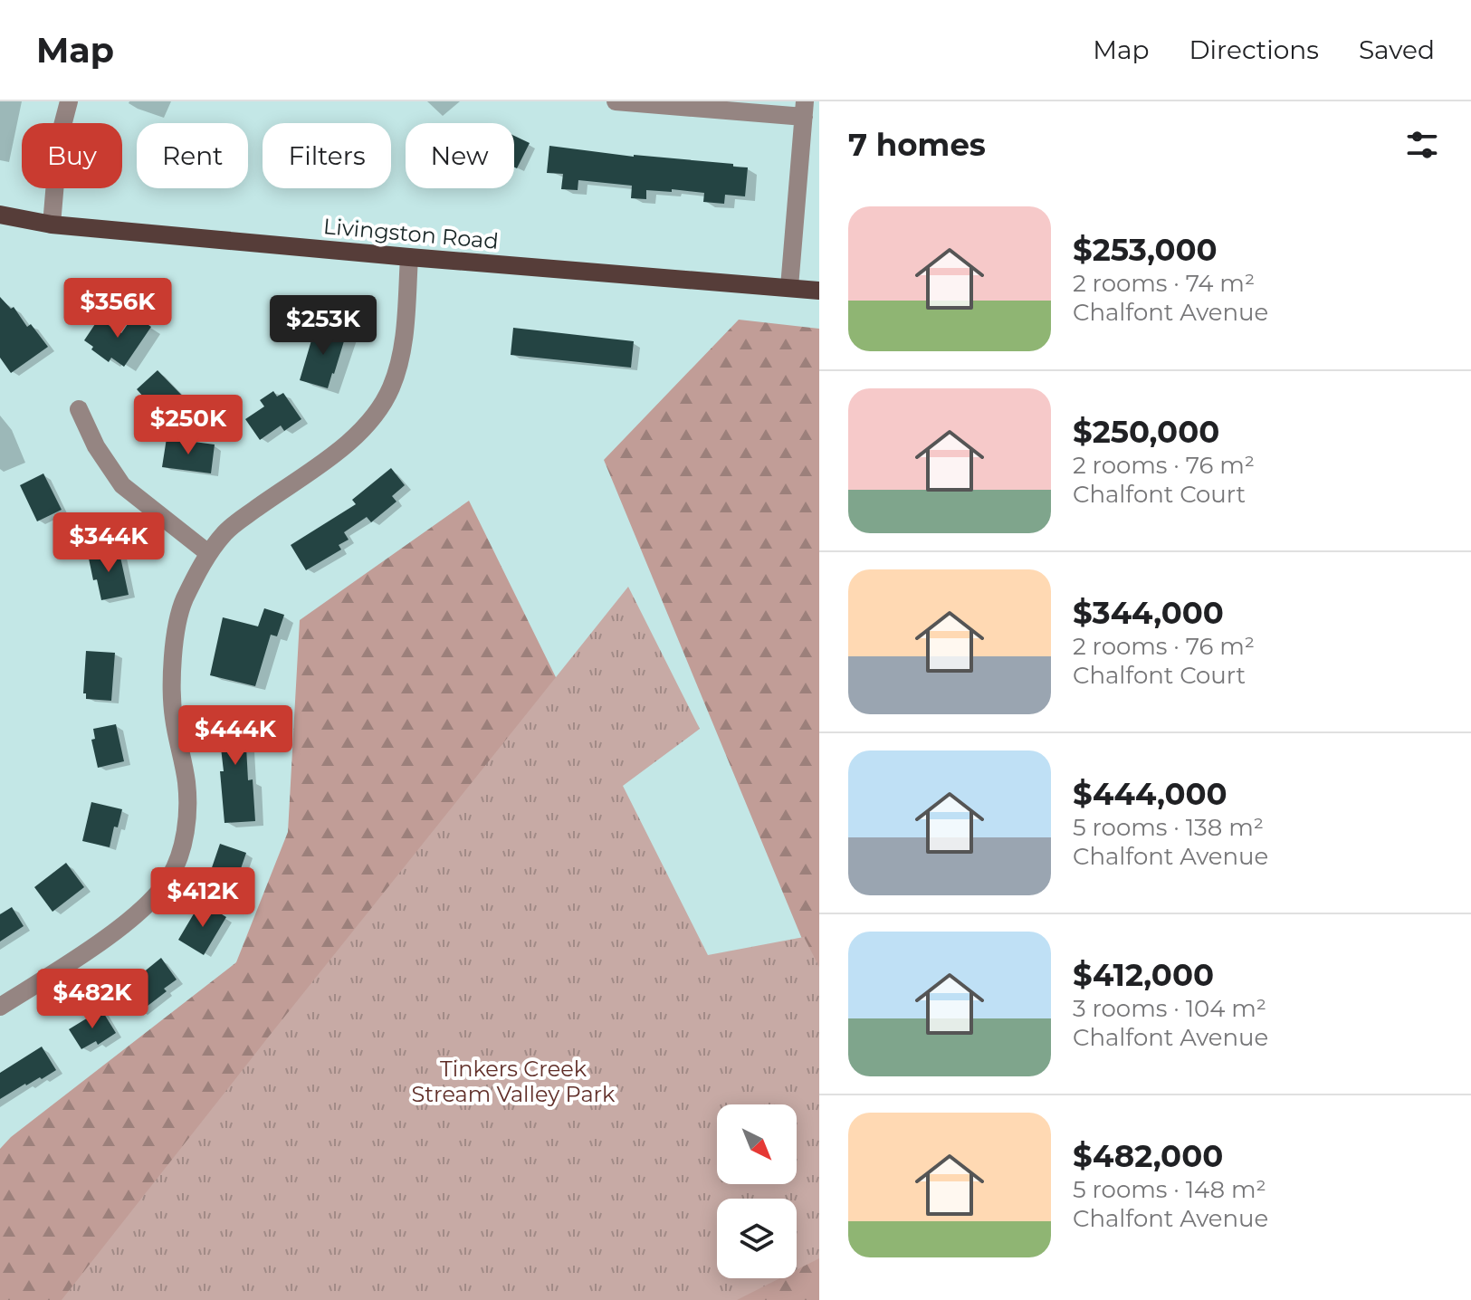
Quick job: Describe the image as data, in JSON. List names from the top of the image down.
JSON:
{
  "streets": {
    "main road": ["Livingston Road"]
  },
  "parks": ["Tinkers Creek Stream Valley Park"],
  "north": "bottom right",
  "page": {
    "header": "Map",
    "nav": ["Map", "Directions", "Saved"],
    "heading": "7 homes",
    "chip": [
      "Buy",
      "Rent",
      "Filters",
      "New"
    ],
    "list": [
      {
        "name": "$253,000",
        "note": "2 rooms · 74 m² · Chalfont Avenue"
      },
      {
        "name": "$250,000",
        "note": "2 rooms · 76 m² · Chalfont Court"
      },
      {
        "name": "$344,000",
        "note": "2 rooms · 76 m² · Chalfont Court"
      },
      {
        "name": "$444,000",
        "note": "5 rooms · 138 m² · Chalfont Avenue"
      },
      {
        "name": "$412,000",
        "note": "3 rooms · 104 m² · Chalfont Avenue"
      },
      {
        "name": "$482,000",
        "note": "5 rooms · 148 m² · Chalfont Avenue"
      }
    ],
    "price": [
      "$356K",
      "$253K",
      "$250K",
      "$344K",
      "$444K",
      "$412K",
      "$482K"
    ]
  }
}
